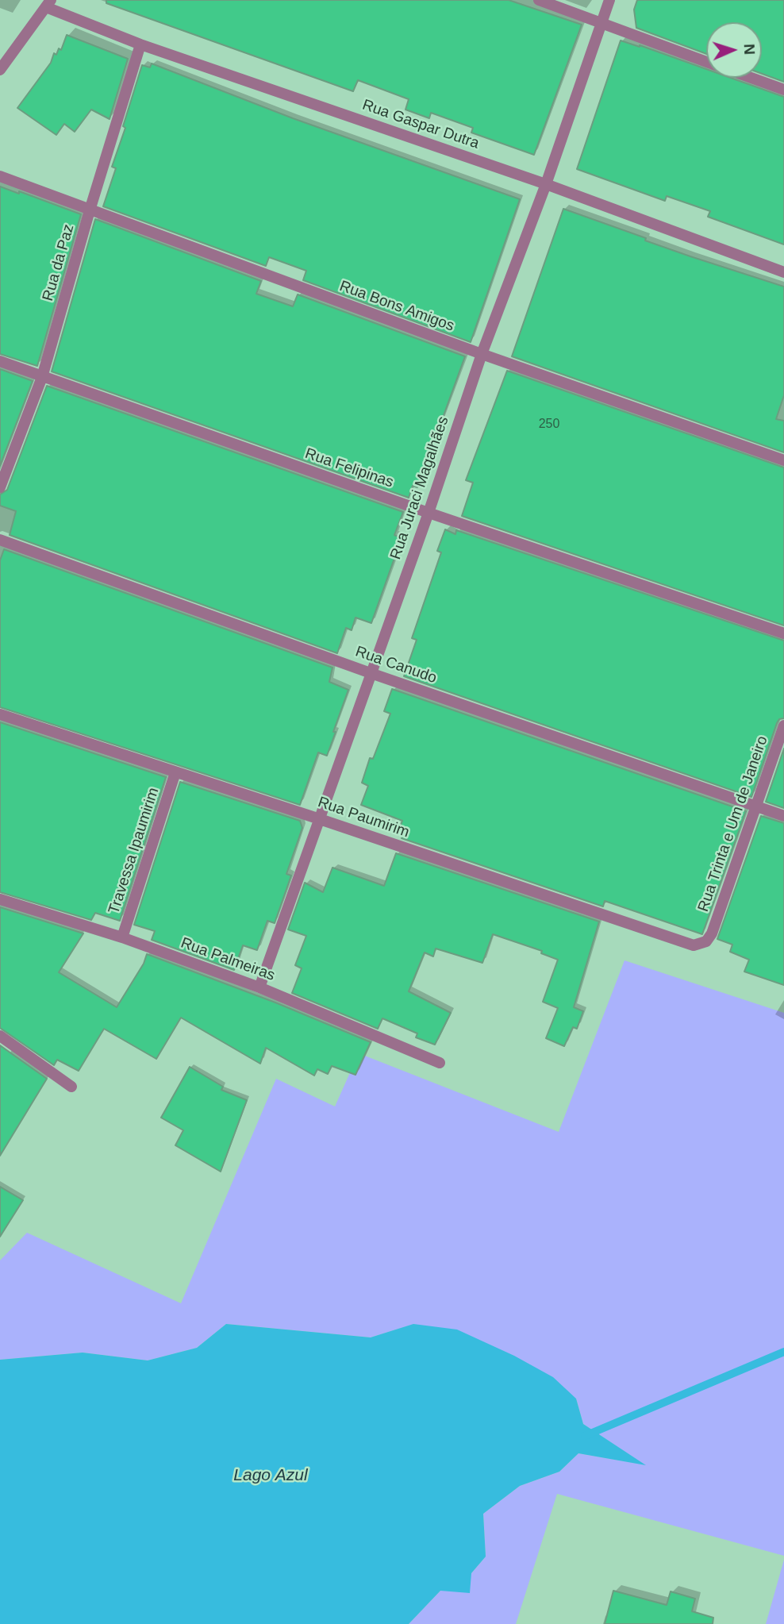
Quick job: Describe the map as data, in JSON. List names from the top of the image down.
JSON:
{
  "streets": {
    "street": [
      "Rua Gaspar Dutra",
      "Rua da Paz",
      "Rua Bons Amigos",
      "Rua Felipinas",
      "Rua Juraci Magalhães",
      "Rua Canudo",
      "Rua Paumirim",
      "Rua Trinta e Um de Janeiro",
      "Travessa Ipaumirim",
      "Rua Palmeiras"
    ]
  },
  "crossings": [
    ["Rua Gaspar Dutra", "Rua da Paz"],
    ["Rua Gaspar Dutra", "Rua Juraci Magalhães"],
    ["Rua da Paz", "Rua Bons Amigos"],
    ["Rua da Paz", "Rua Felipinas"],
    ["Rua Bons Amigos", "Rua Juraci Magalhães"],
    ["Rua Felipinas", "Rua Juraci Magalhães"],
    ["Rua Juraci Magalhães", "Rua Canudo"],
    ["Rua Juraci Magalhães", "Rua Paumirim"],
    ["Rua Juraci Magalhães", "Rua Palmeiras"],
    ["Rua Canudo", "Rua Trinta e Um de Janeiro"],
    ["Rua Paumirim", "Rua Trinta e Um de Janeiro"],
    ["Rua Paumirim", "Travessa Ipaumirim"],
    ["Travessa Ipaumirim", "Rua Palmeiras"]
  ],
  "water": ["Lago Azul"],
  "house_numbers": ["250"],
  "north": "right"
}
